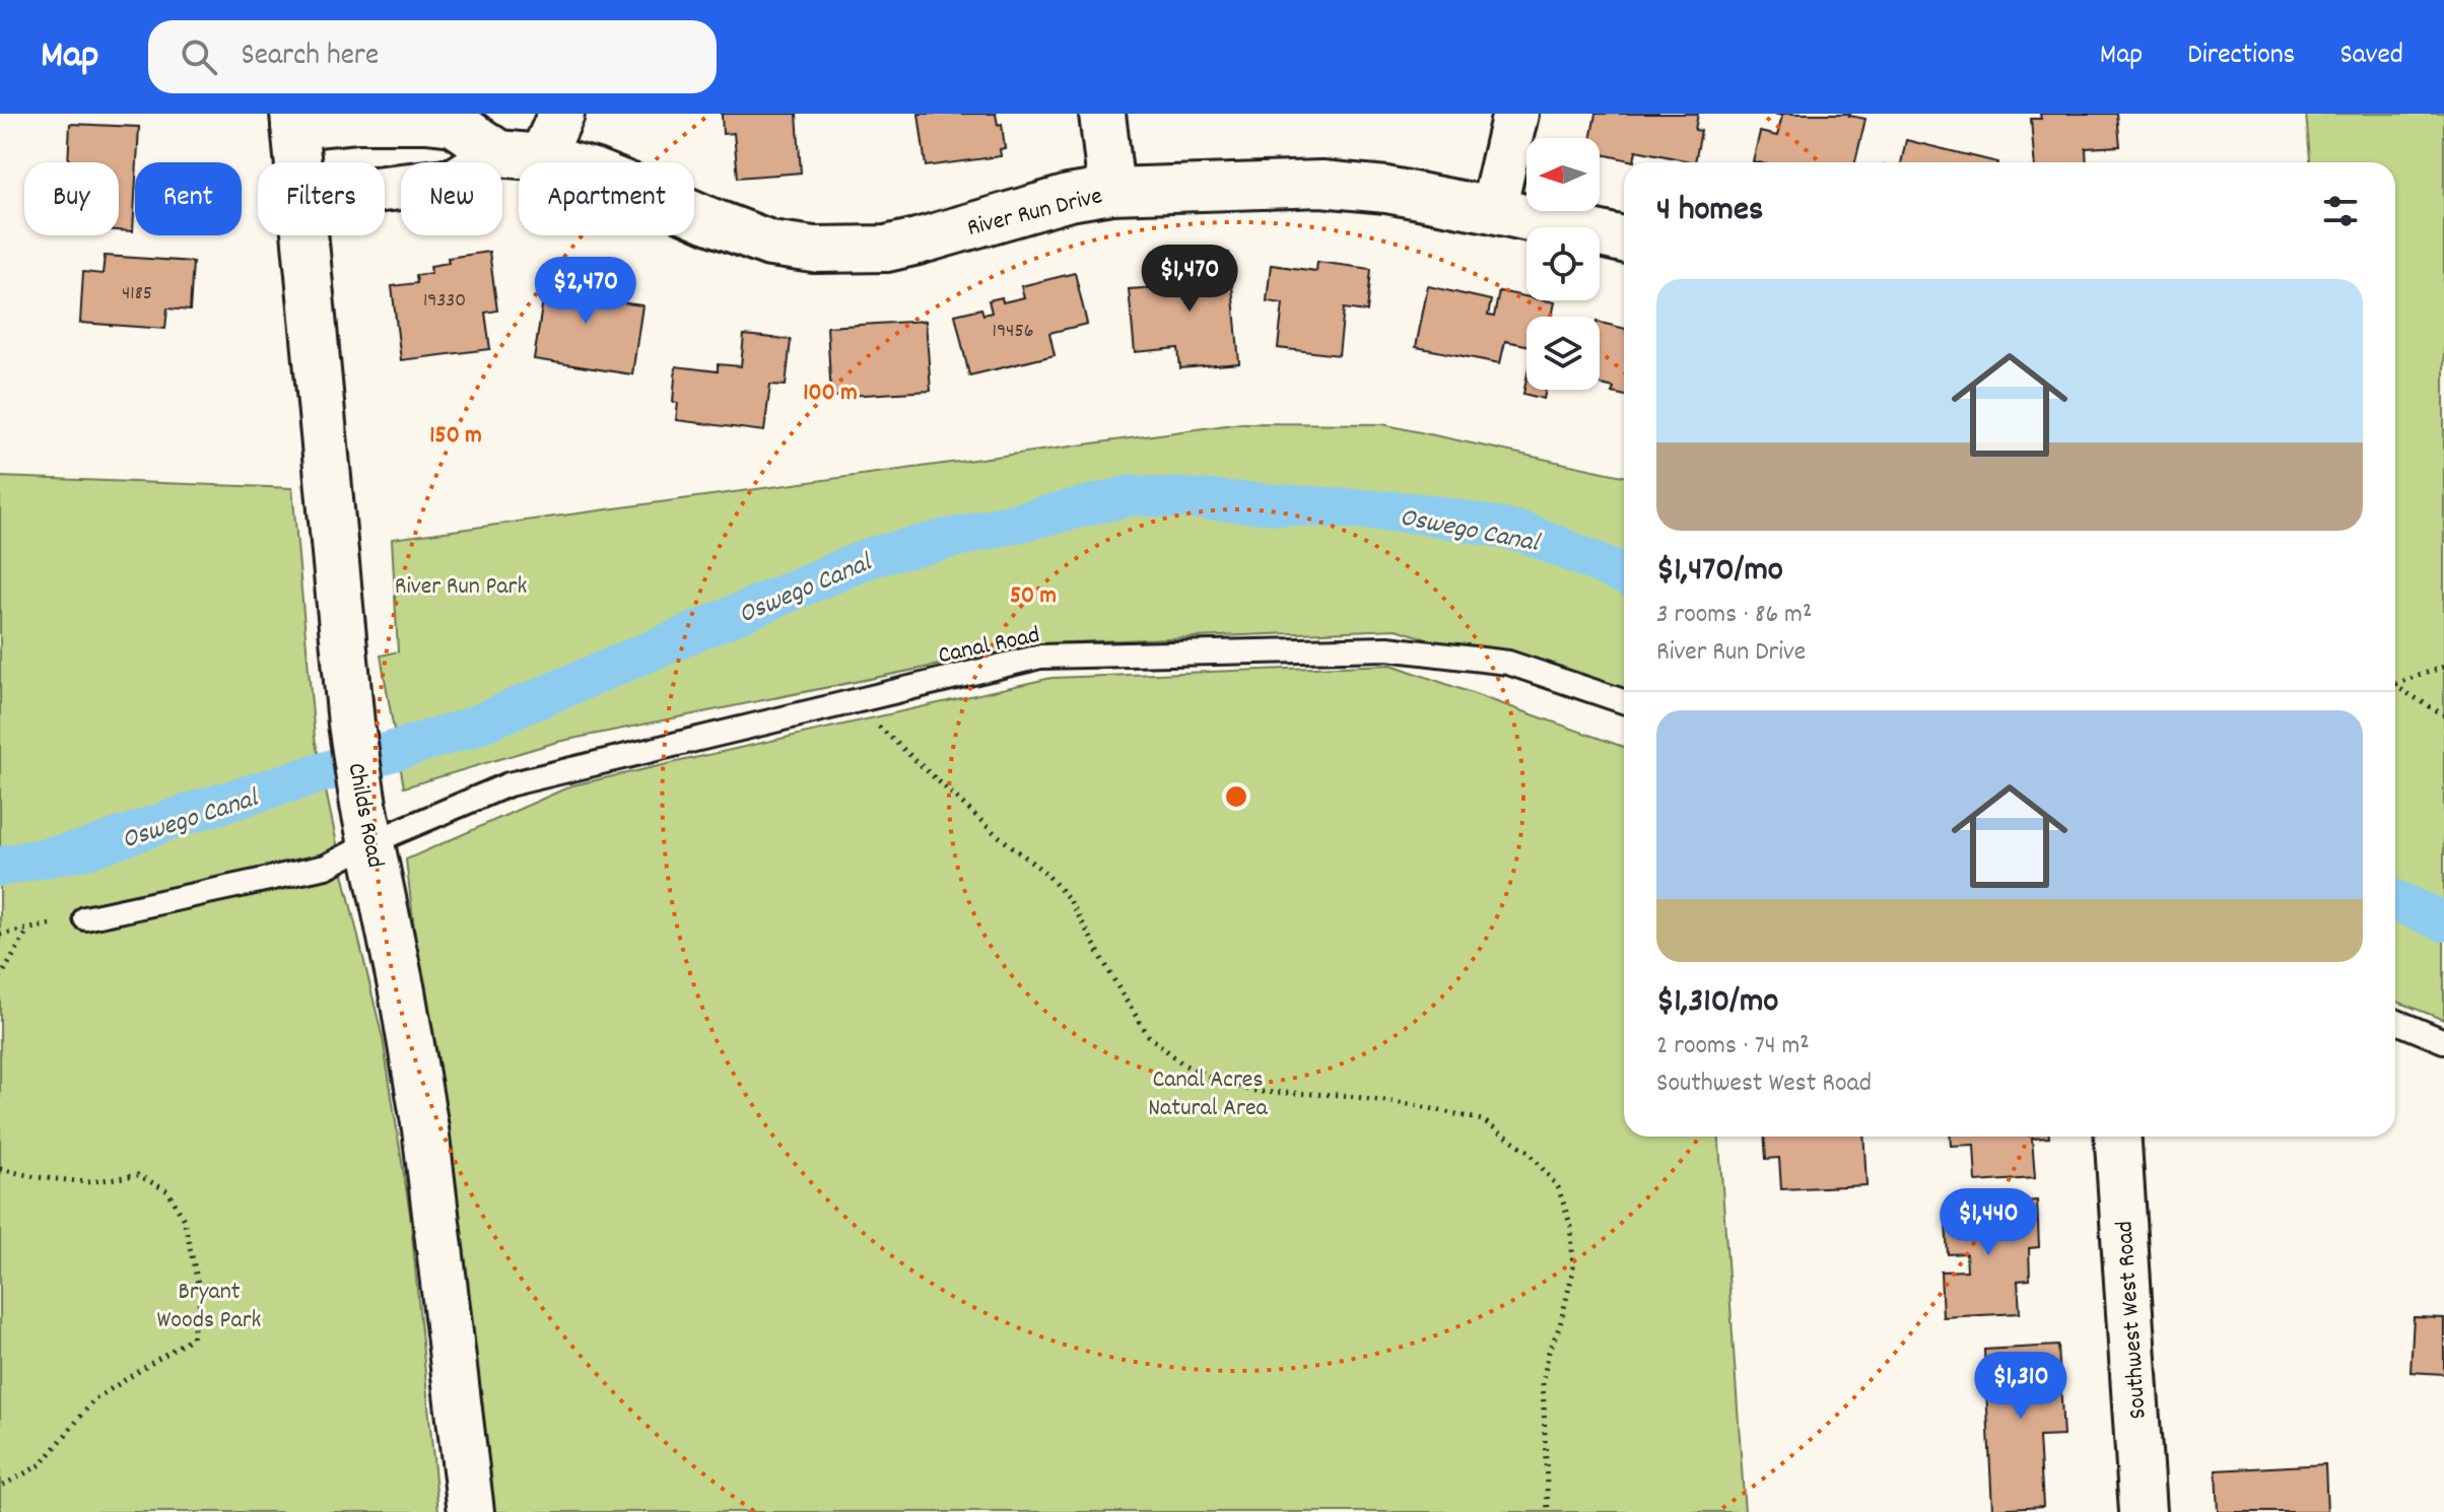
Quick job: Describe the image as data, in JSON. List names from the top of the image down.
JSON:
{
  "streets": {
    "street": ["River Run Drive", "Childs Road", "Southwest West Road"],
    "lane": ["Canal Road"]
  },
  "crossings": [
    ["River Run Drive", "Childs Road"],
    ["Canal Road", "Childs Road"]
  ],
  "water": ["Oswego Canal"],
  "parks": ["River Run Park", "Canal Acres Natural Area", "Bryant Woods Park"],
  "house_numbers": ["4185", "19330", "19456"],
  "north": "left",
  "page": {
    "header": "Map",
    "search": "Search here",
    "nav": ["Map", "Directions", "Saved"],
    "chip": [
      "Buy",
      "Rent",
      "Filters",
      "New",
      "Apartment"
    ],
    "heading": "4 homes",
    "price": [
      "$1,470",
      "$2,470",
      "$1,440",
      "$1,310"
    ],
    "list": [
      {
        "name": "$1,470/mo",
        "note": "3 rooms · 86 m² · River Run Drive"
      },
      {
        "name": "$1,310/mo",
        "note": "2 rooms · 74 m² · Southwest West Road"
      }
    ]
  },
  "rings": ["100 m", "150 m", "50 m"]
}
